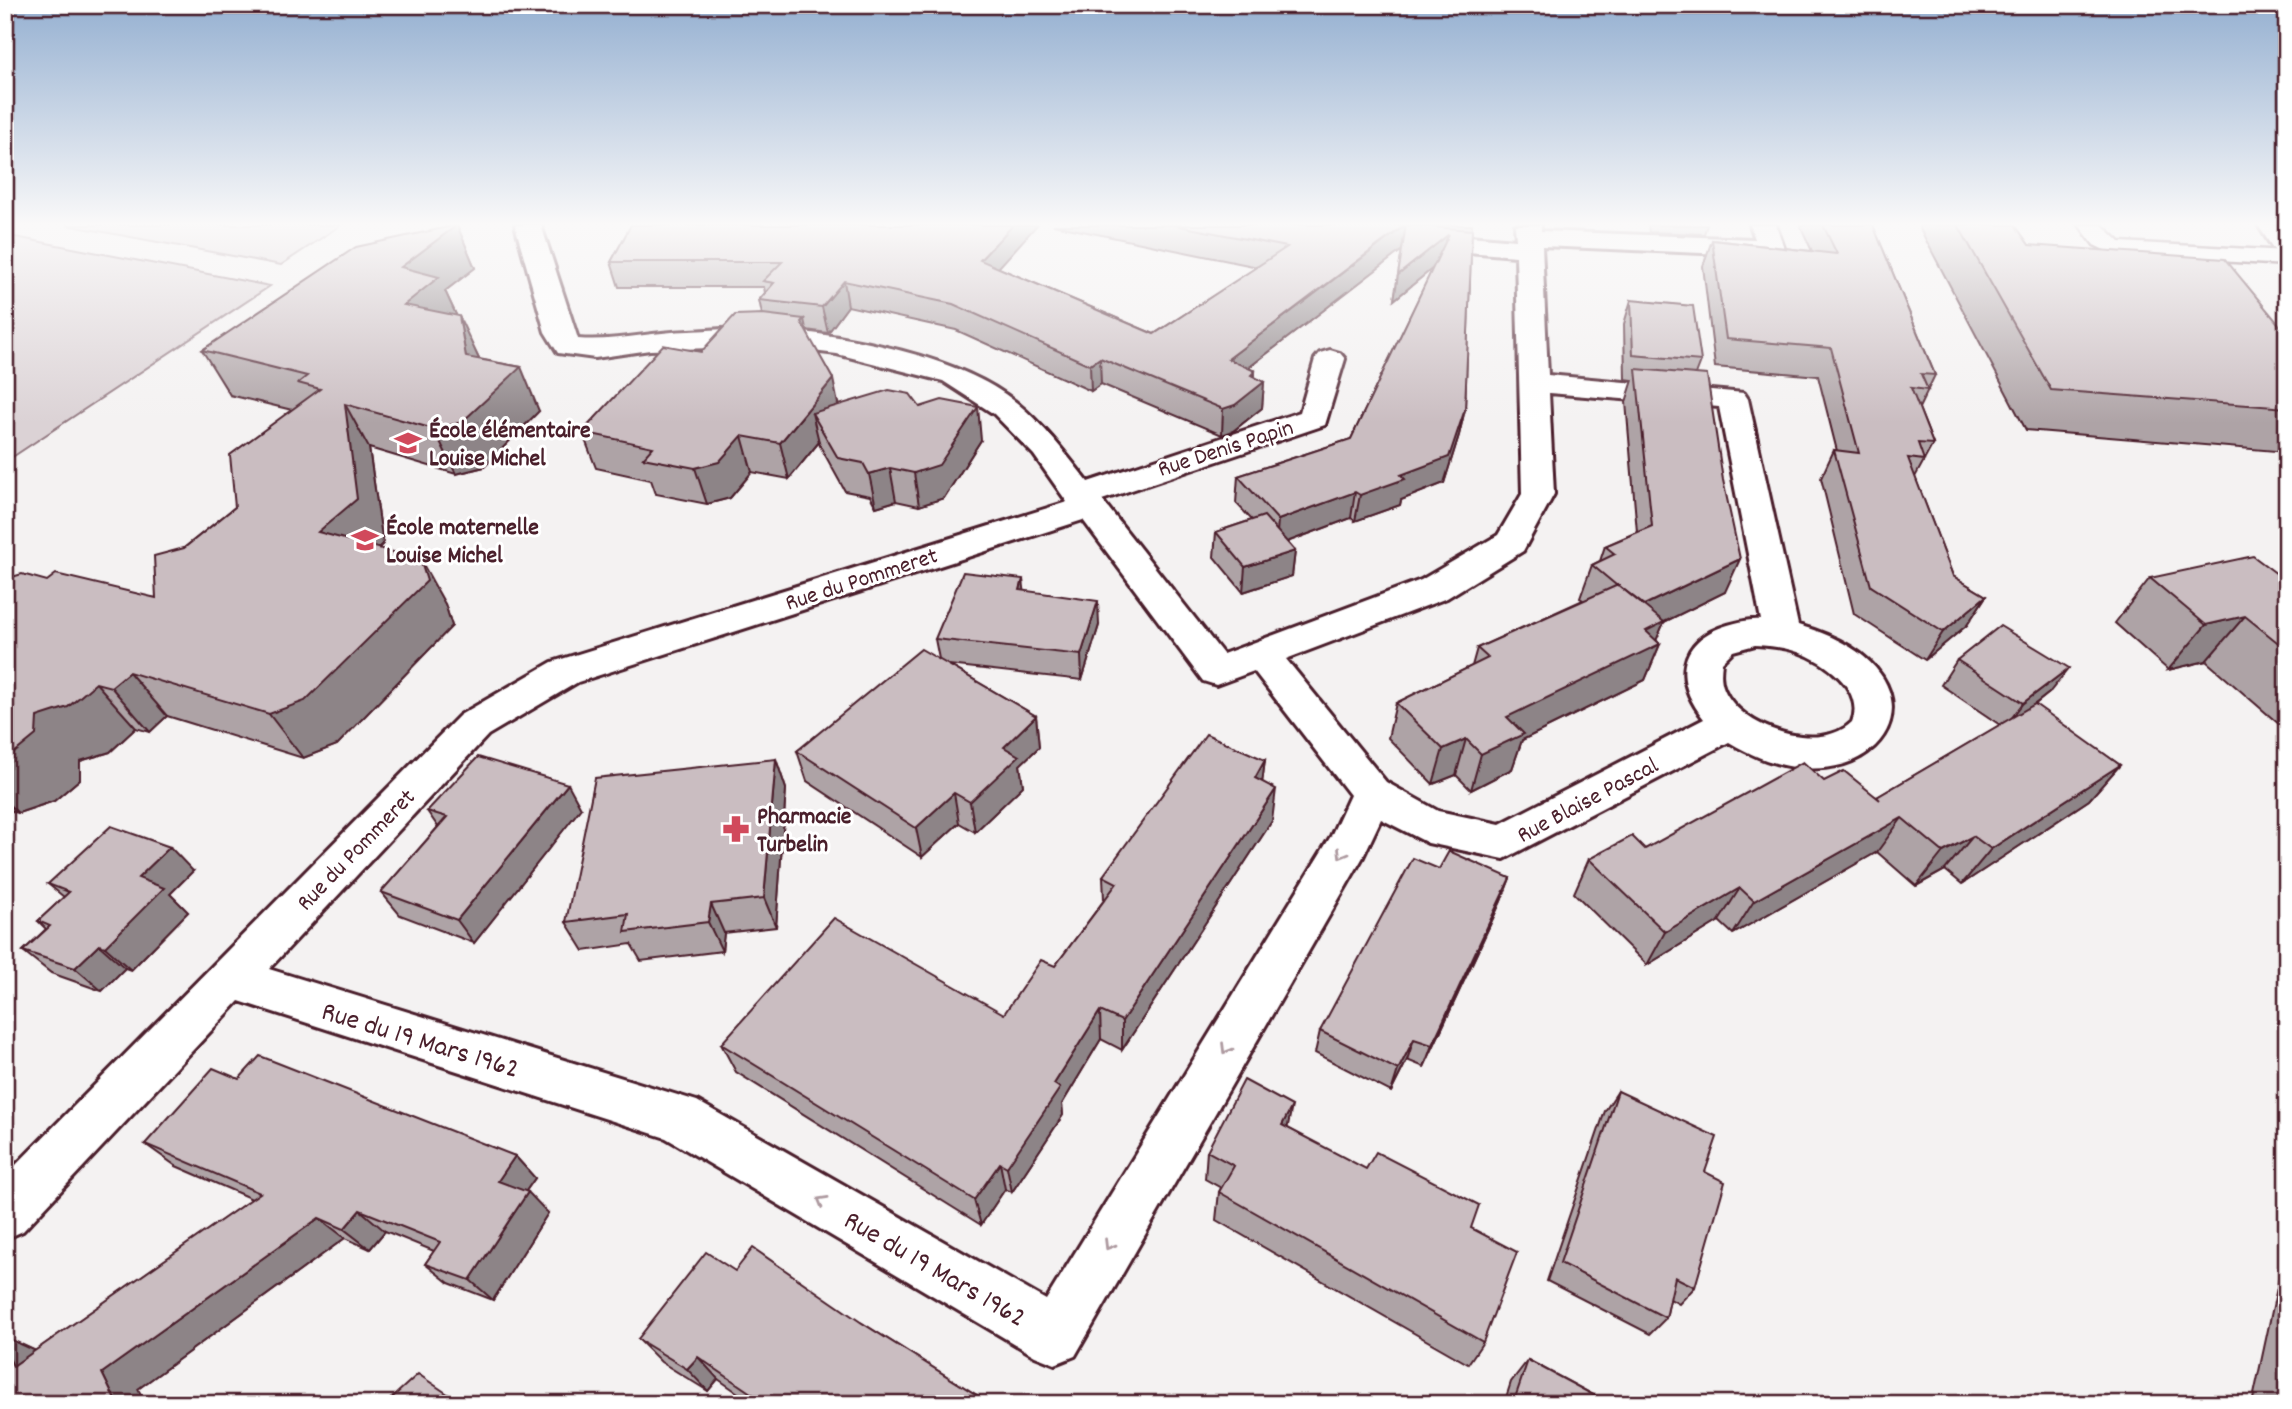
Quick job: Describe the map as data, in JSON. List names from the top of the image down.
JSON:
{
  "streets": {
    "street": [
      "Rue Denis Papin",
      "Rue du Pommeret",
      "Rue Blaise Pascal",
      "Rue du 19 Mars 1962"
    ]
  },
  "crossings": [
    ["Rue Denis Papin", "Rue du Pommeret"],
    ["Rue du Pommeret", "Rue du 19 Mars 1962"],
    ["Rue Blaise Pascal", "Rue du 19 Mars 1962"]
  ],
  "places": {
    "school or university": ["École élémentaire Louise Michel", "École maternelle Louise Michel"],
    "pharmacy": ["Pharmacie Turbelin"]
  }
}
